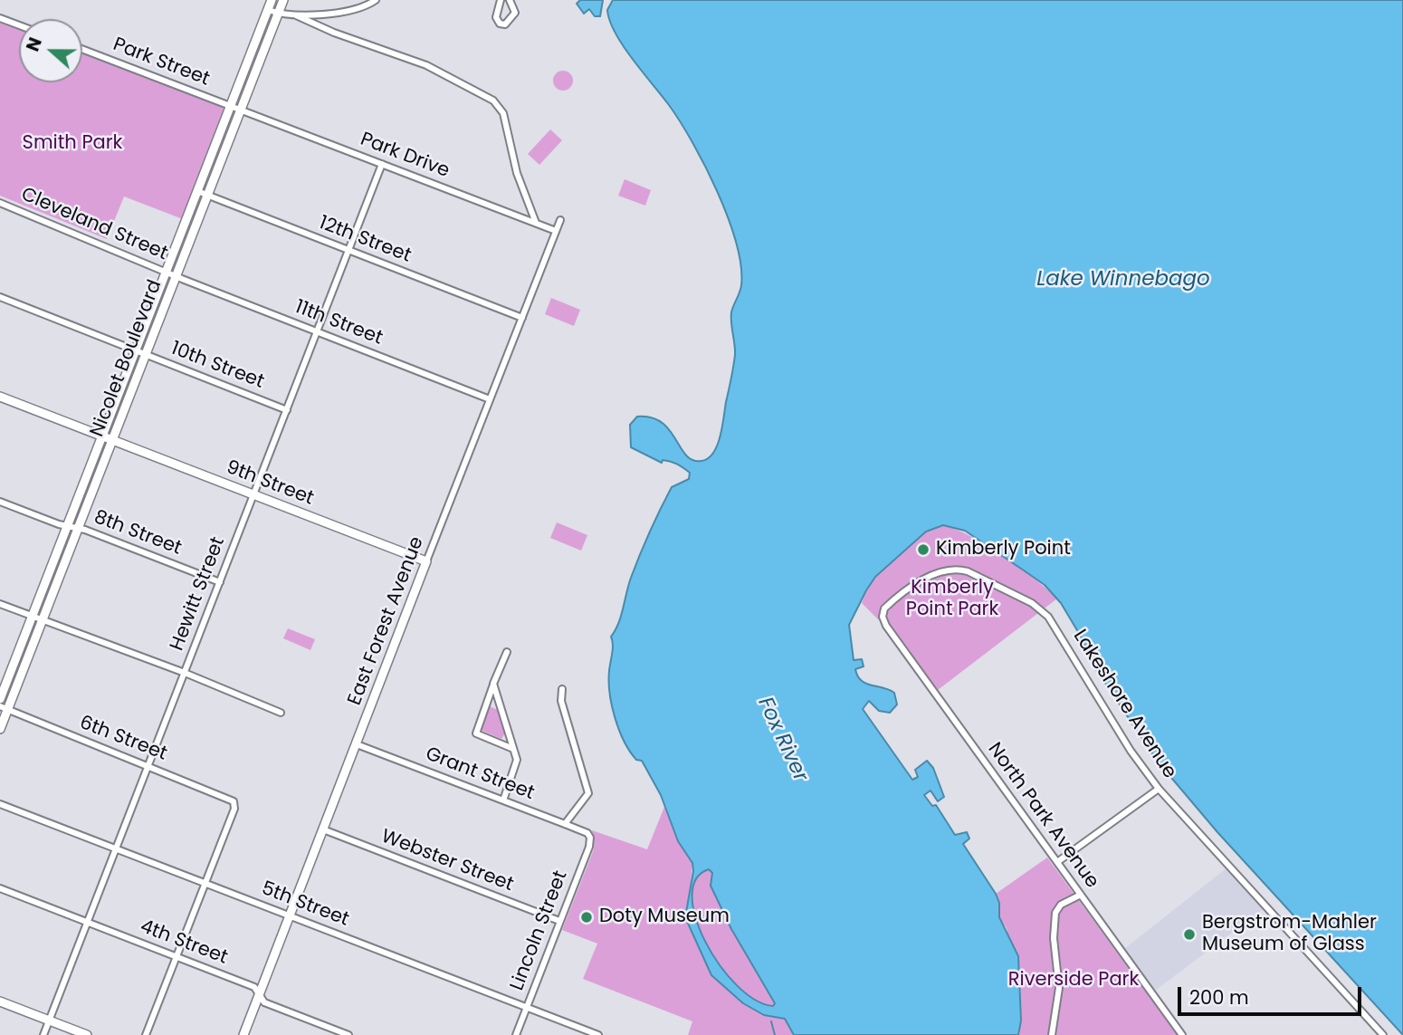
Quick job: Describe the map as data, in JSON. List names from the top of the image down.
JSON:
{
  "streets": {
    "street": [
      "Park Street",
      "Park Drive",
      "Cleveland Street",
      "12th Street",
      "11th Street",
      "Nicolet Boulevard",
      "10th Street",
      "9th Street",
      "8th Street",
      "Hewitt Street",
      "East Forest Avenue",
      "Lakeshore Avenue",
      "6th Street",
      "Grant Street",
      "North Park Avenue",
      "Webster Street",
      "5th Street",
      "Lincoln Street",
      "4th Street"
    ]
  },
  "crossings": [
    ["Park Street", "Park Drive"],
    ["Park Street", "Nicolet Boulevard"],
    ["Park Drive", "Nicolet Boulevard"],
    ["Park Drive", "Hewitt Street"],
    ["Park Drive", "East Forest Avenue"],
    ["Cleveland Street", "11th Street"],
    ["Cleveland Street", "Nicolet Boulevard"],
    ["12th Street", "Nicolet Boulevard"],
    ["12th Street", "Hewitt Street"],
    ["12th Street", "East Forest Avenue"],
    ["11th Street", "Nicolet Boulevard"],
    ["11th Street", "Hewitt Street"],
    ["11th Street", "East Forest Avenue"],
    ["Nicolet Boulevard", "10th Street"],
    ["Nicolet Boulevard", "9th Street"],
    ["Nicolet Boulevard", "8th Street"],
    ["Nicolet Boulevard", "6th Street"],
    ["10th Street", "Hewitt Street"],
    ["9th Street", "Hewitt Street"],
    ["9th Street", "East Forest Avenue"],
    ["8th Street", "Hewitt Street"],
    ["Hewitt Street", "6th Street"],
    ["Hewitt Street", "5th Street"],
    ["Hewitt Street", "4th Street"],
    ["East Forest Avenue", "Grant Street"],
    ["East Forest Avenue", "Webster Street"],
    ["East Forest Avenue", "5th Street"],
    ["East Forest Avenue", "4th Street"],
    ["Lakeshore Avenue", "North Park Avenue"],
    ["6th Street", "5th Street"],
    ["Grant Street", "Lincoln Street"],
    ["Webster Street", "Lincoln Street"],
    ["5th Street", "Lincoln Street"]
  ],
  "water": ["Lake Winnebago", "Fox River"],
  "parks": ["Smith Park", "Kimberly Point Park", "Riverside Park"],
  "places": ["Kimberly Point", "Doty Museum", "Bergstrom-Mahler Museum of Glass"],
  "scale_bar": "200 m",
  "north": "left"
}
